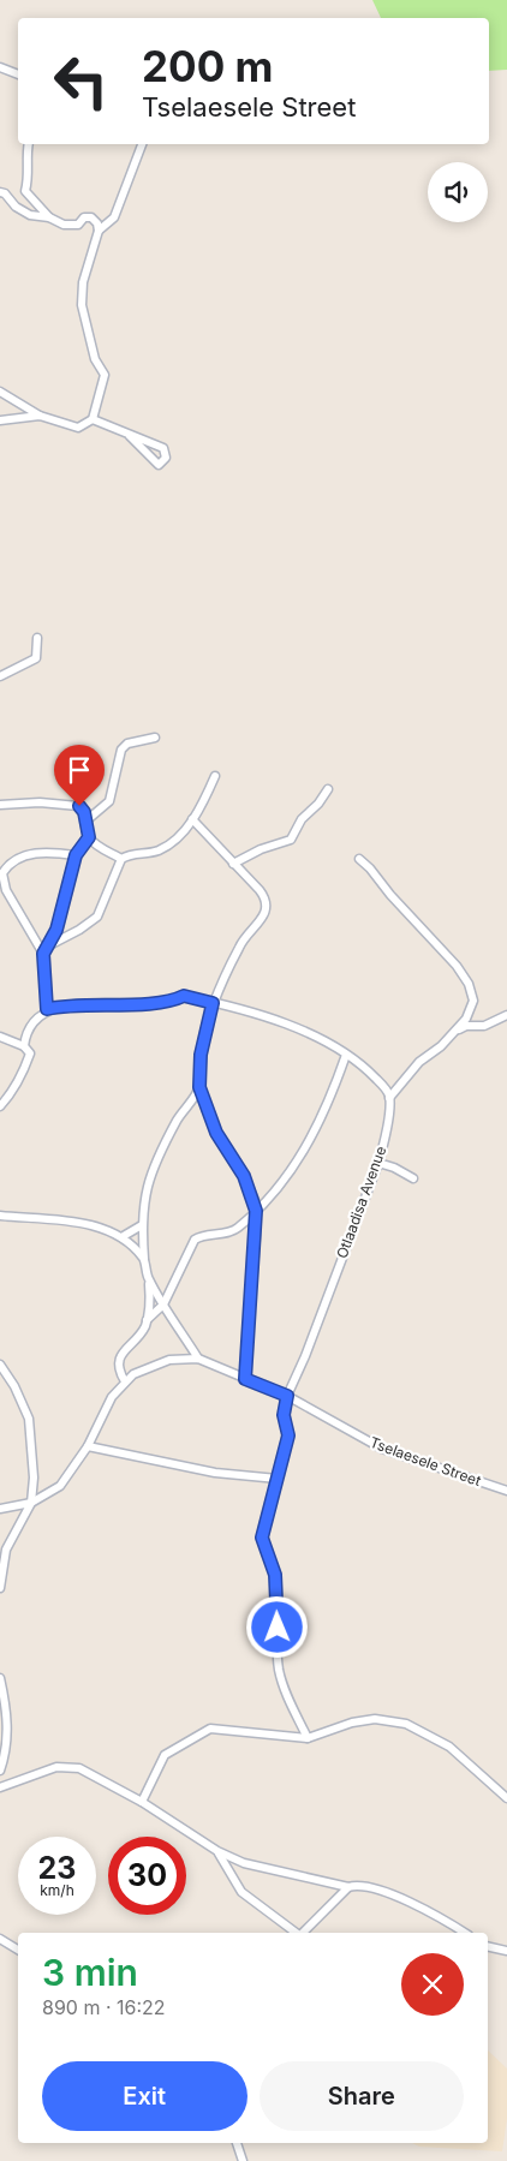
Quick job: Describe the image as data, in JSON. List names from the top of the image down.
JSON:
{
  "streets": {
    "street": ["Otlaadisa Avenue", "Tselaesele Street"]
  },
  "crossings": [
    ["Otlaadisa Avenue", "Tselaesele Street"]
  ],
  "page": {
    "turn": ["200 m", "Tselaesele Street"],
    "speed": "23 km/h",
    "limit": "30",
    "heading": ["3 min", "890 m · 16:22"],
    "buttons": ["Exit", "Share"]
  }
}
